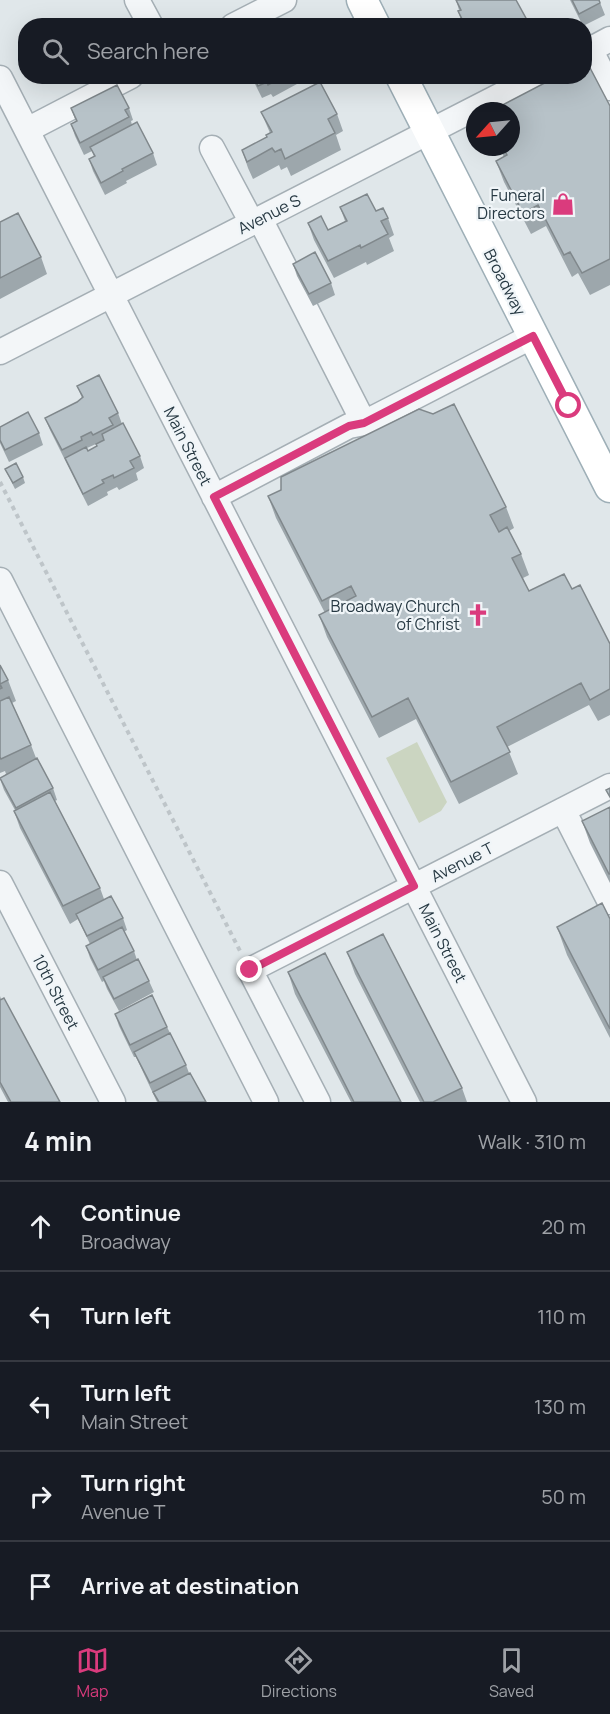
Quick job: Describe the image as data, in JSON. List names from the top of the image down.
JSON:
{
  "streets": {
    "main road": ["Broadway"],
    "street": [
      "Avenue S",
      "Main Street",
      "Avenue T",
      "10th Street"
    ]
  },
  "crossings": [
    ["Avenue S", "Broadway"],
    ["Avenue S", "Main Street"],
    ["Main Street", "Avenue T"]
  ],
  "places": {
    "shop": ["Funeral Directors"],
    "church": ["Broadway Church of Christ"]
  },
  "north": "bottom left",
  "page": {
    "search": "Search here",
    "heading": ["4 min", "Walk · 310 m"],
    "list": [
      ["Continue", "Broadway", "20 m"],
      ["Turn left", "110 m"],
      ["Turn left", "Main Street", "130 m"],
      ["Turn right", "Avenue T", "50 m"],
      "Arrive at destination"
    ],
    "nav": ["Map", "Directions", "Saved"]
  }
}
